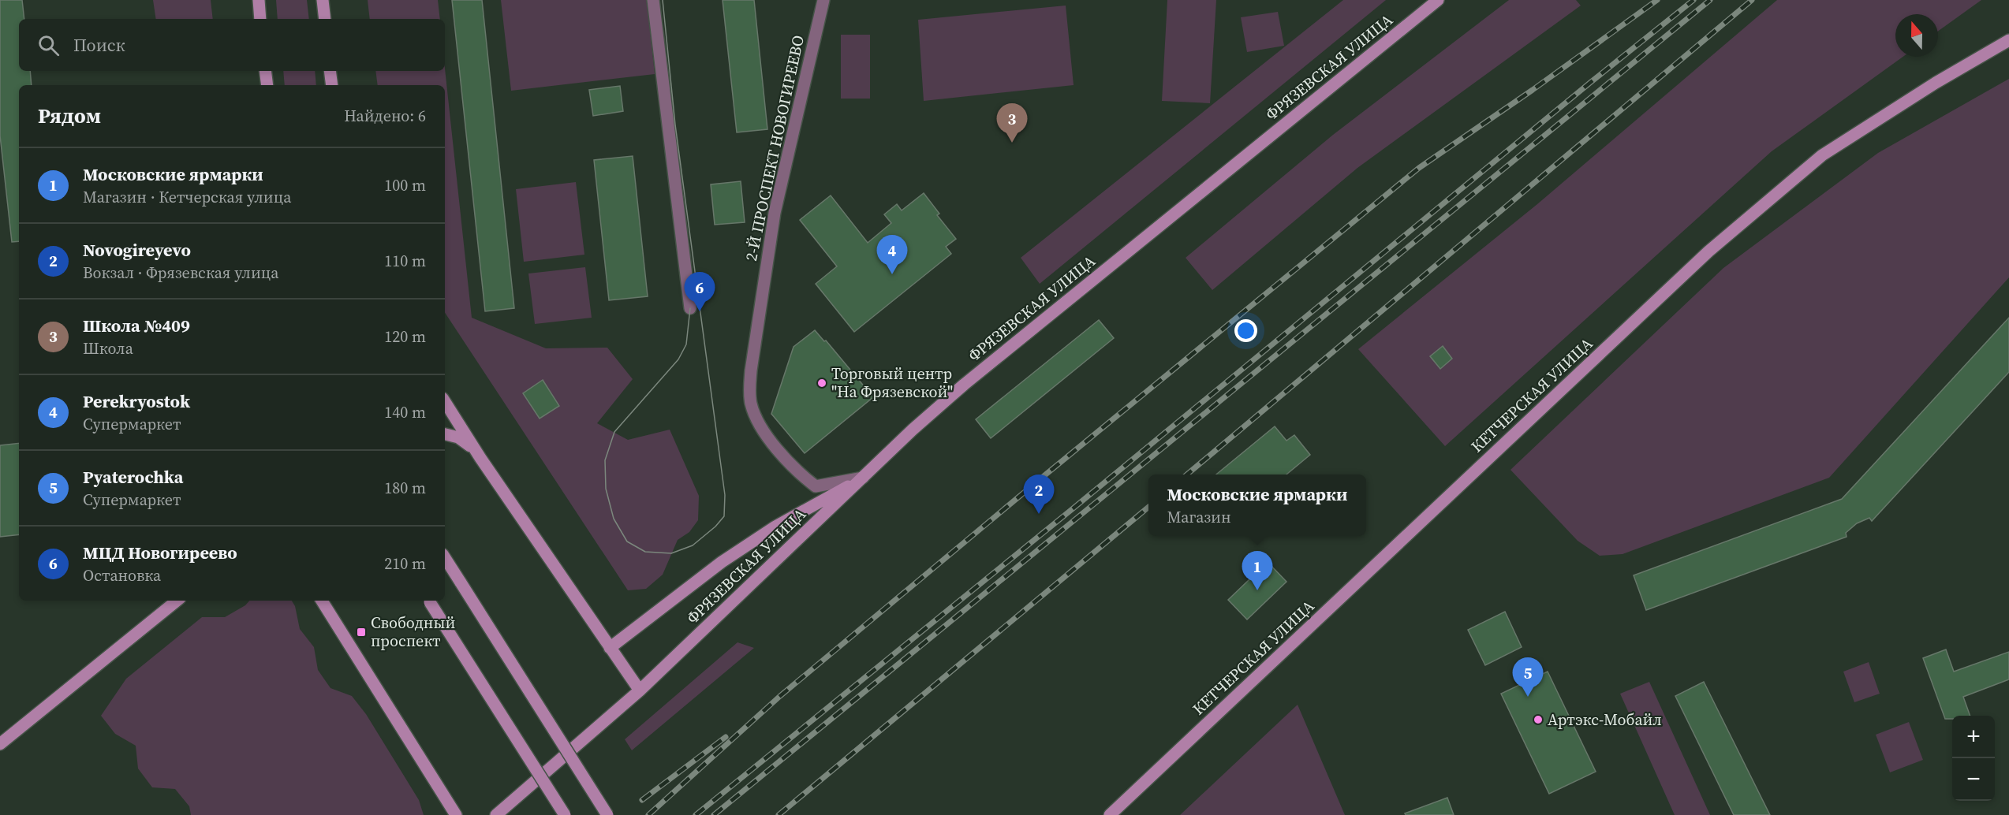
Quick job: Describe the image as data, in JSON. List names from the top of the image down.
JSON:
{
  "streets": {
    "main road": ["ФРЯЗЕВСКАЯ УЛИЦА", "КЕТЧЕРСКАЯ УЛИЦА"],
    "street": ["2-Й ПРОСПЕКТ НОВОГИРЕЕВО"]
  },
  "crossings": [
    ["ФРЯЗЕВСКАЯ УЛИЦА", "2-Й ПРОСПЕКТ НОВОГИРЕЕВО"]
  ],
  "places": {
    "other": ["Торговый центр \"На Фрязевской\"", "Артэкс-Мобайл"],
    "transit": ["Свободный проспект"]
  },
  "north": "top",
  "page": {
    "search": "Поиск",
    "heading": ["Рядом", "Найдено: 6"],
    "pins": [
      "3",
      "4",
      "6",
      "2",
      "1",
      "5"
    ],
    "list": [
      {
        "mark": "1",
        "name": "Московские ярмарки",
        "note": "Магазин · Кетчерская улица",
        "value": "100 m"
      },
      {
        "mark": "2",
        "name": "Novogireyevo",
        "note": "Вокзал · Фрязевская улица",
        "value": "110 m"
      },
      {
        "mark": "3",
        "name": "Школа №409",
        "note": "Школа",
        "value": "120 m"
      },
      {
        "mark": "4",
        "name": "Perekryostok",
        "note": "Супермаркет",
        "value": "140 m"
      },
      {
        "mark": "5",
        "name": "Pyaterochka",
        "note": "Супермаркет",
        "value": "180 m"
      },
      {
        "mark": "6",
        "name": "МЦД Новогиреево",
        "note": "Остановка",
        "value": "210 m"
      }
    ],
    "popup": ["Московские ярмарки", "Магазин"],
    "map_buttons": ["+", "−"]
  }
}
